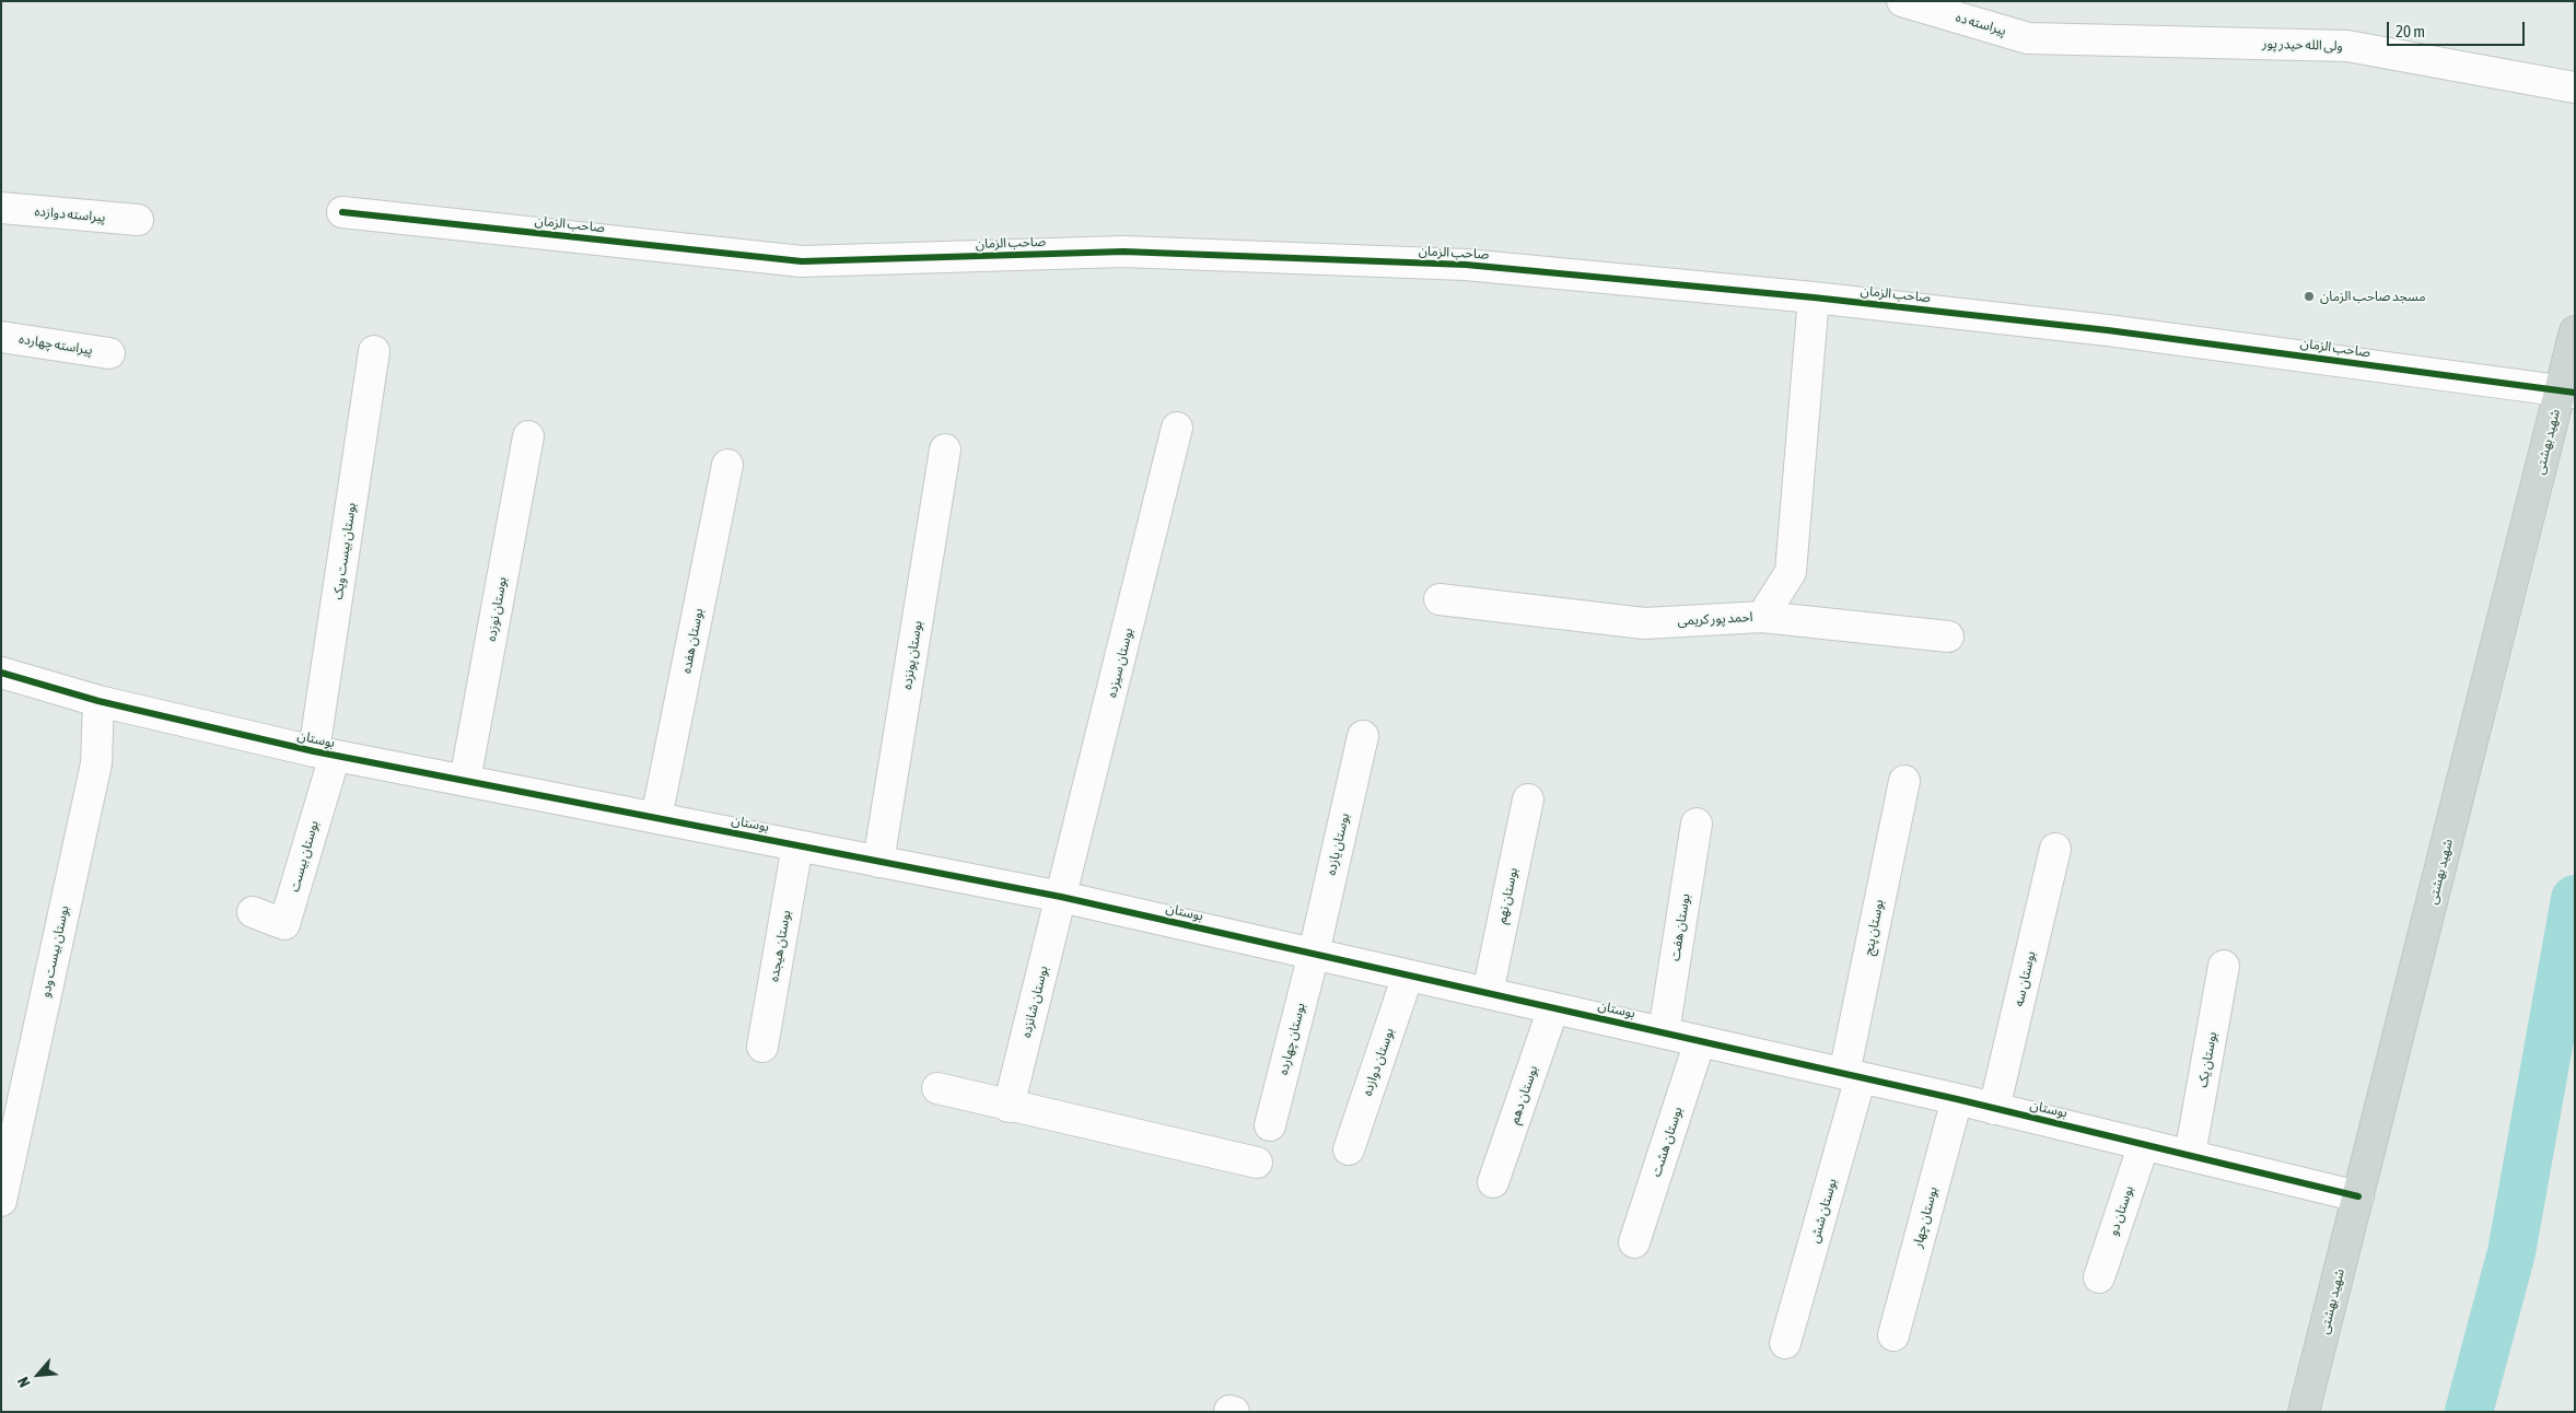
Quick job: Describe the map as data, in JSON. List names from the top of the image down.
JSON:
{
  "streets": {
    "main road": ["شهید بهشتی"],
    "street": [
      "پیراسته ده",
      "ولی الله حیدر پور",
      "پیراسته دوازده",
      "صاحب الزمان",
      "پیراسته چهارده",
      "بوستان بیست ویک",
      "بوستان نوزده",
      "احمد پور کریمی",
      "بوستان هفده",
      "بوستان پونزده",
      "بوستان سیزده",
      "بوستان",
      "بوستان یازده",
      "بوستان بیست",
      "بوستان نهم",
      "بوستان هفت",
      "بوستان پنج",
      "بوستان هیجده",
      "بوستان بیست ودو",
      "بوستان سه",
      "بوستان شانزده",
      "بوستان چهارده",
      "بوستان یک",
      "بوستان دوازده",
      "بوستان دهم",
      "بوستان هشت",
      "بوستان شش",
      "بوستان دو",
      "بوستان چهار"
    ]
  },
  "crossings": [
    ["پیراسته ده", "ولی الله حیدر پور"],
    ["صاحب الزمان", "شهید بهشتی"],
    ["صاحب الزمان", "احمد پور کریمی"],
    ["شهید بهشتی", "بوستان"],
    ["بوستان بیست ویک", "بوستان"],
    ["بوستان بیست ویک", "بوستان بیست"],
    ["بوستان نوزده", "بوستان"],
    ["بوستان هفده", "بوستان"],
    ["بوستان پونزده", "بوستان"],
    ["بوستان سیزده", "بوستان"],
    ["بوستان سیزده", "بوستان شانزده"],
    ["بوستان", "بوستان یازده"],
    ["بوستان", "بوستان بیست"],
    ["بوستان", "بوستان نهم"],
    ["بوستان", "بوستان هفت"],
    ["بوستان", "بوستان پنج"],
    ["بوستان", "بوستان هیجده"],
    ["بوستان", "بوستان بیست ودو"],
    ["بوستان", "بوستان سه"],
    ["بوستان", "بوستان شانزده"],
    ["بوستان", "بوستان چهارده"],
    ["بوستان", "بوستان یک"],
    ["بوستان", "بوستان دوازده"],
    ["بوستان", "بوستان دهم"],
    ["بوستان", "بوستان هشت"],
    ["بوستان", "بوستان شش"],
    ["بوستان", "بوستان دو"],
    ["بوستان", "بوستان چهار"],
    ["بوستان یازده", "بوستان چهارده"],
    ["بوستان پنج", "بوستان شش"]
  ],
  "places": ["مسجد صاحب الزمان"],
  "scale_bar": "20 m",
  "north": "bottom left"
}
